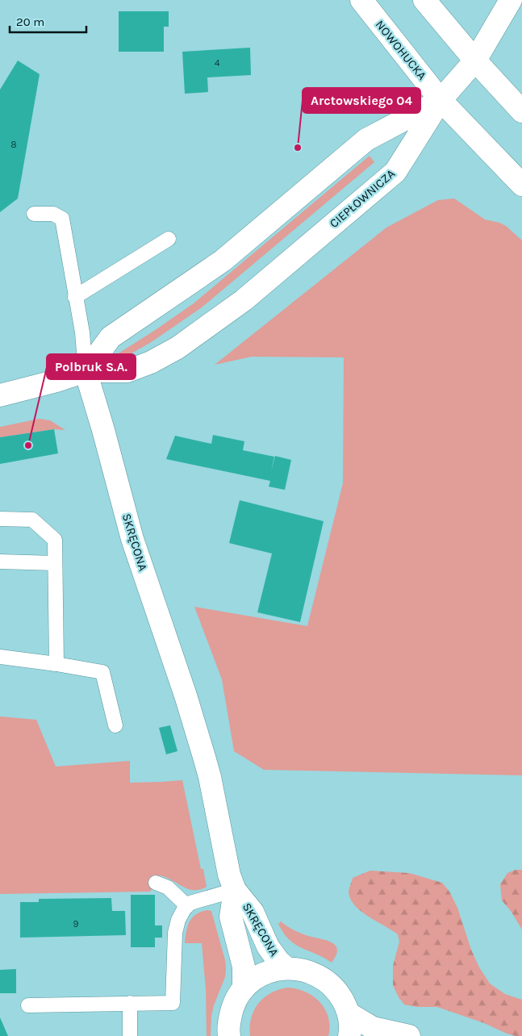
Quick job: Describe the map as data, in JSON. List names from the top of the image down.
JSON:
{
  "streets": {
    "street": ["NOWOHUCKA", "CIEPŁOWNICZA", "SKRĘCONA"]
  },
  "crossings": [
    ["NOWOHUCKA", "CIEPŁOWNICZA"],
    ["CIEPŁOWNICZA", "SKRĘCONA"]
  ],
  "places": ["Arctowskiego 04", "Polbruk S.A."],
  "house_numbers": ["4", "8", "9"],
  "scale_bar": "20 m"
}
